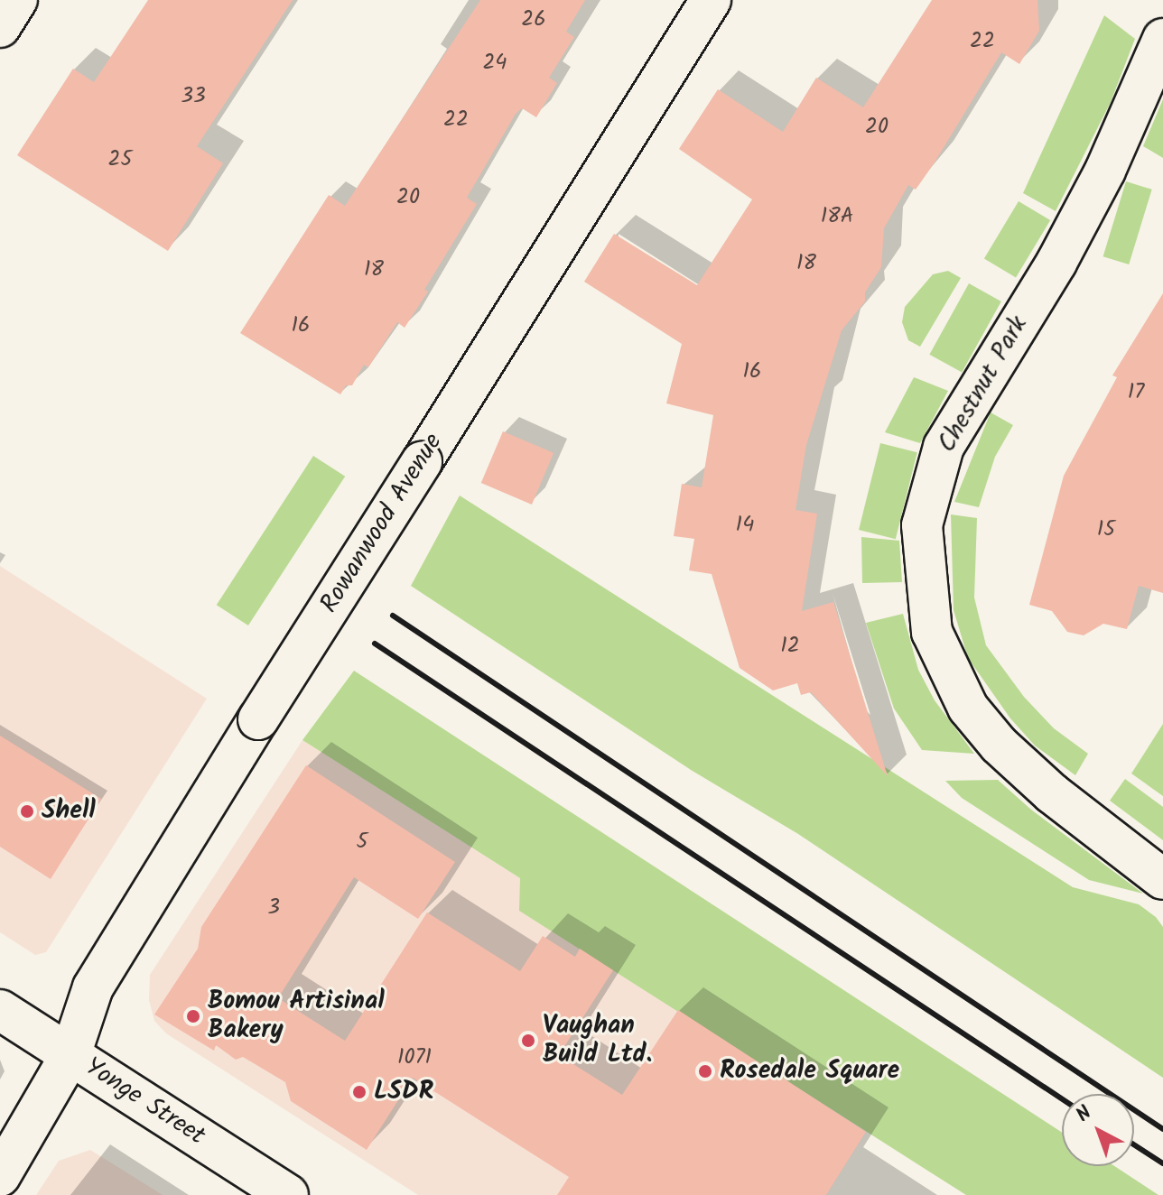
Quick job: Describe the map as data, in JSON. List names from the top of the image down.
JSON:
{
  "streets": {
    "street": ["Chestnut Park", "Rowanwood Avenue", "Yonge Street"]
  },
  "crossings": [
    ["Rowanwood Avenue", "Yonge Street"]
  ],
  "places": [
    "Shell",
    "Bomou Artisinal Bakery",
    "Vaughan Build Ltd.",
    "Rosedale Square",
    "LSDR"
  ],
  "house_numbers": [
    "26",
    "22",
    "24",
    "33",
    "22",
    "20",
    "25",
    "20",
    "18A",
    "18",
    "18",
    "16",
    "16",
    "17",
    "14",
    "15",
    "12",
    "5",
    "3",
    "1071"
  ],
  "north": "top left"
}
